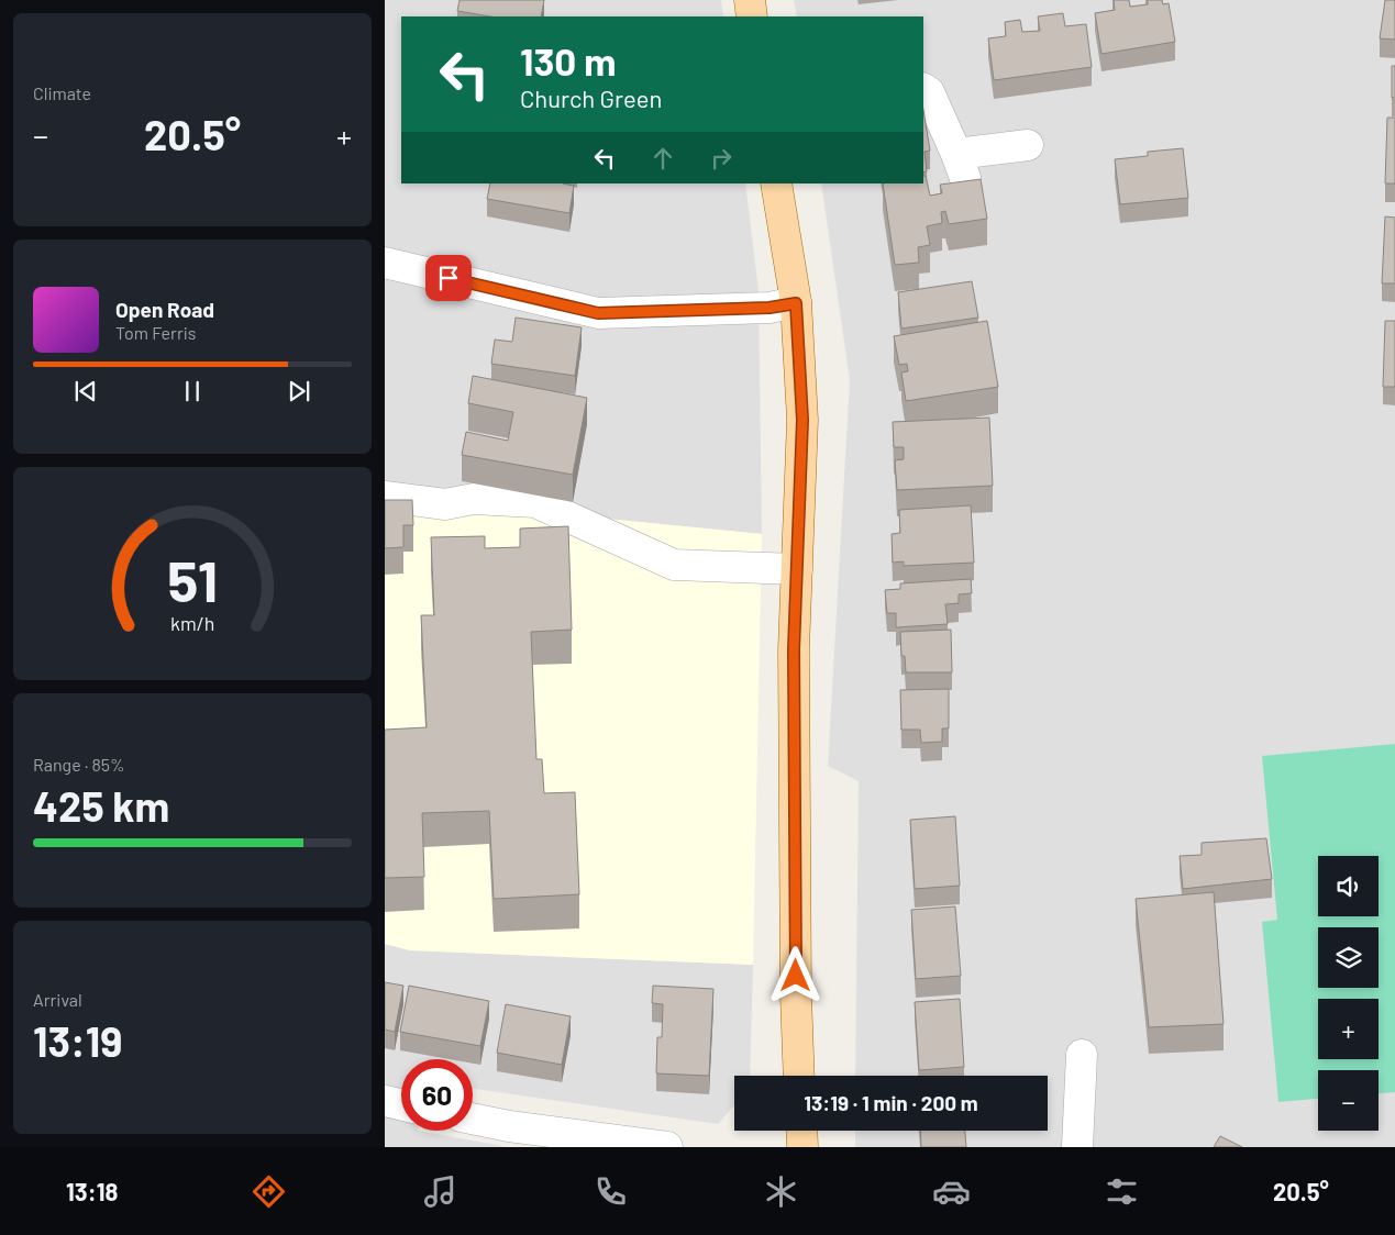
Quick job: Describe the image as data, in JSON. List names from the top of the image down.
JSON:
{
  "page": {
    "tile": [
      "Climate",
      ["Range · 85%", "425 km"],
      ["Arrival", "13:19"]
    ],
    "turn": ["130 m", "Church Green"],
    "heat": ["−", "20.5°", "+"],
    "song": ["Open Road", "Tom Ferris"],
    "map_buttons": ["+", "−"],
    "limit": "60",
    "trip": "13:19 · 1 min · 200 m",
    "tabs": ["13:18", "20.5°"],
    "gauge": ["51", "km/h"]
  }
}
